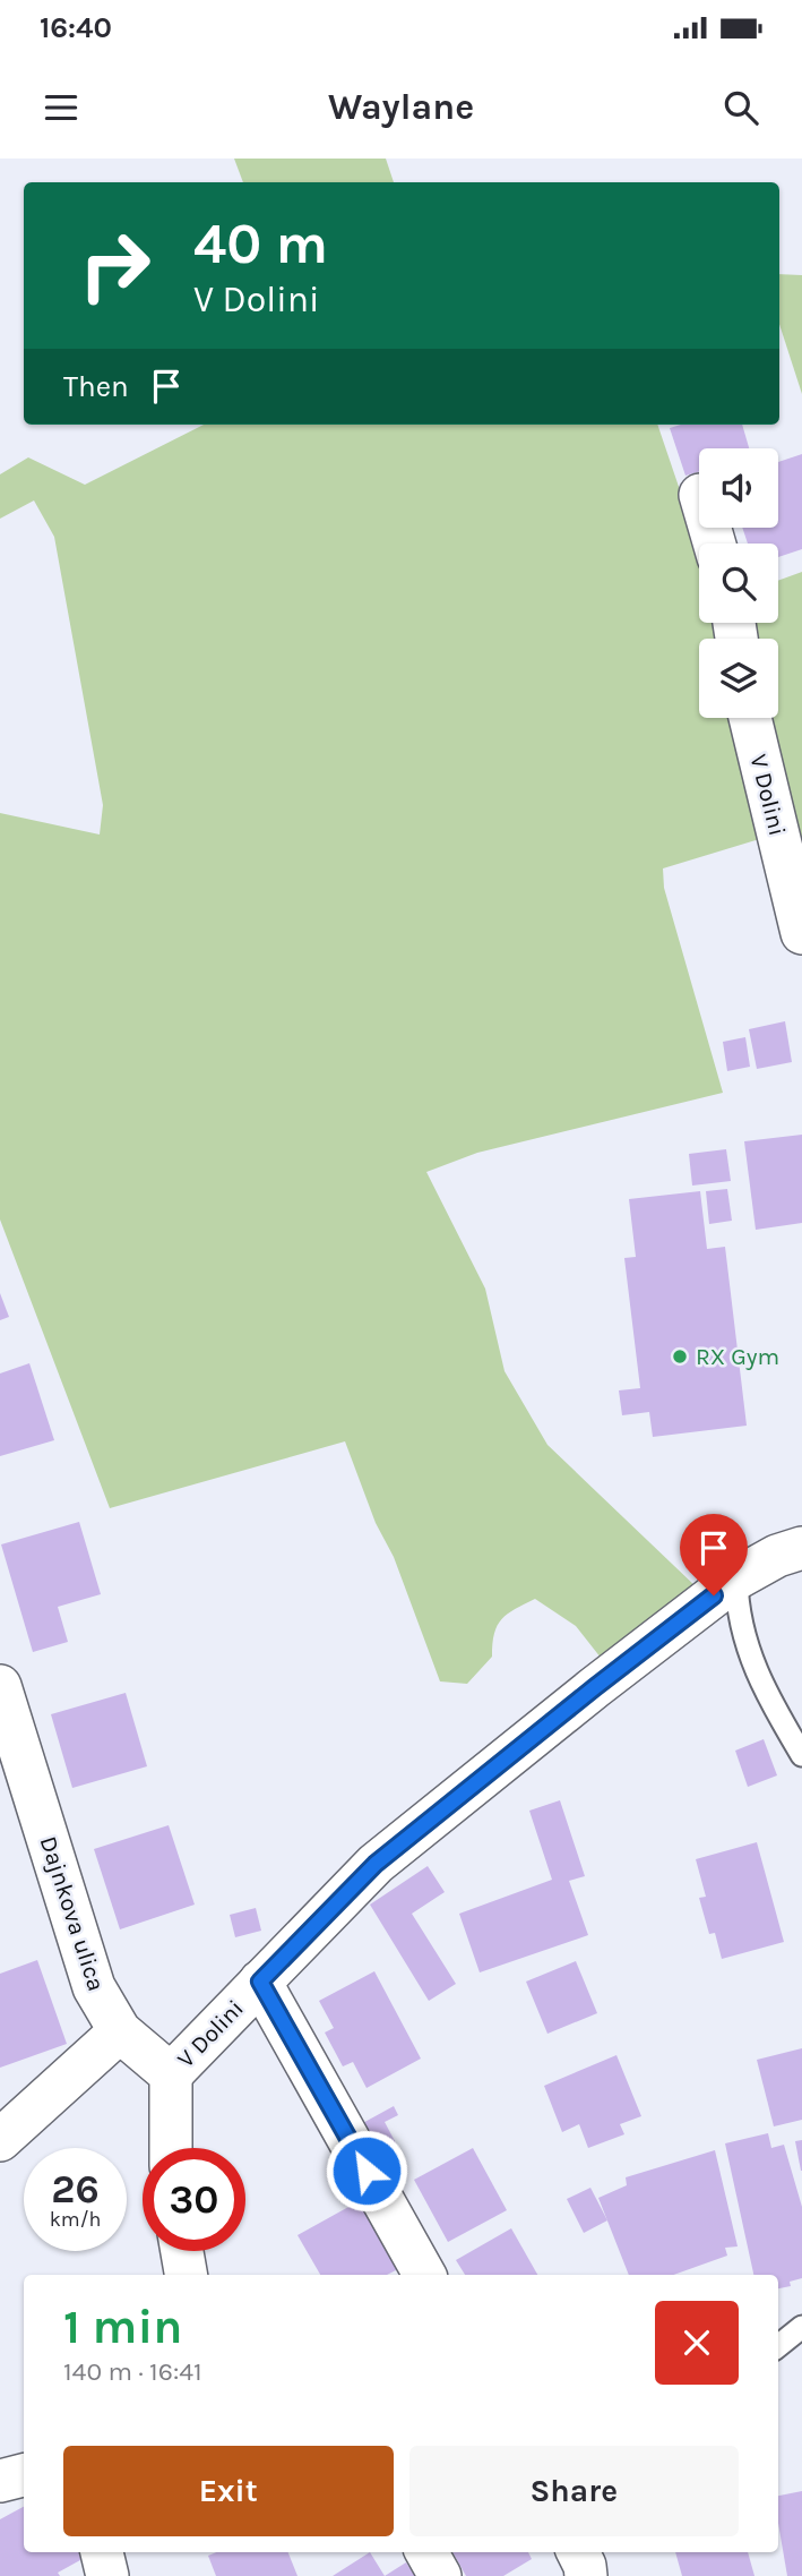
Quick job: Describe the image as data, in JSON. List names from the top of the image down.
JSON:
{
  "streets": {
    "street": ["V Dolini", "Dajnkova ulica"]
  },
  "crossings": [
    ["V Dolini", "Dajnkova ulica"]
  ],
  "places": ["RX Gym"],
  "page": {
    "status": "16:40",
    "header": "Waylane",
    "turn": ["40 m", "V Dolini"],
    "then": "Then",
    "speed": "26 km/h",
    "limit": "30",
    "heading": ["1 min", "140 m · 16:41"],
    "buttons": ["Exit", "Share"]
  }
}
